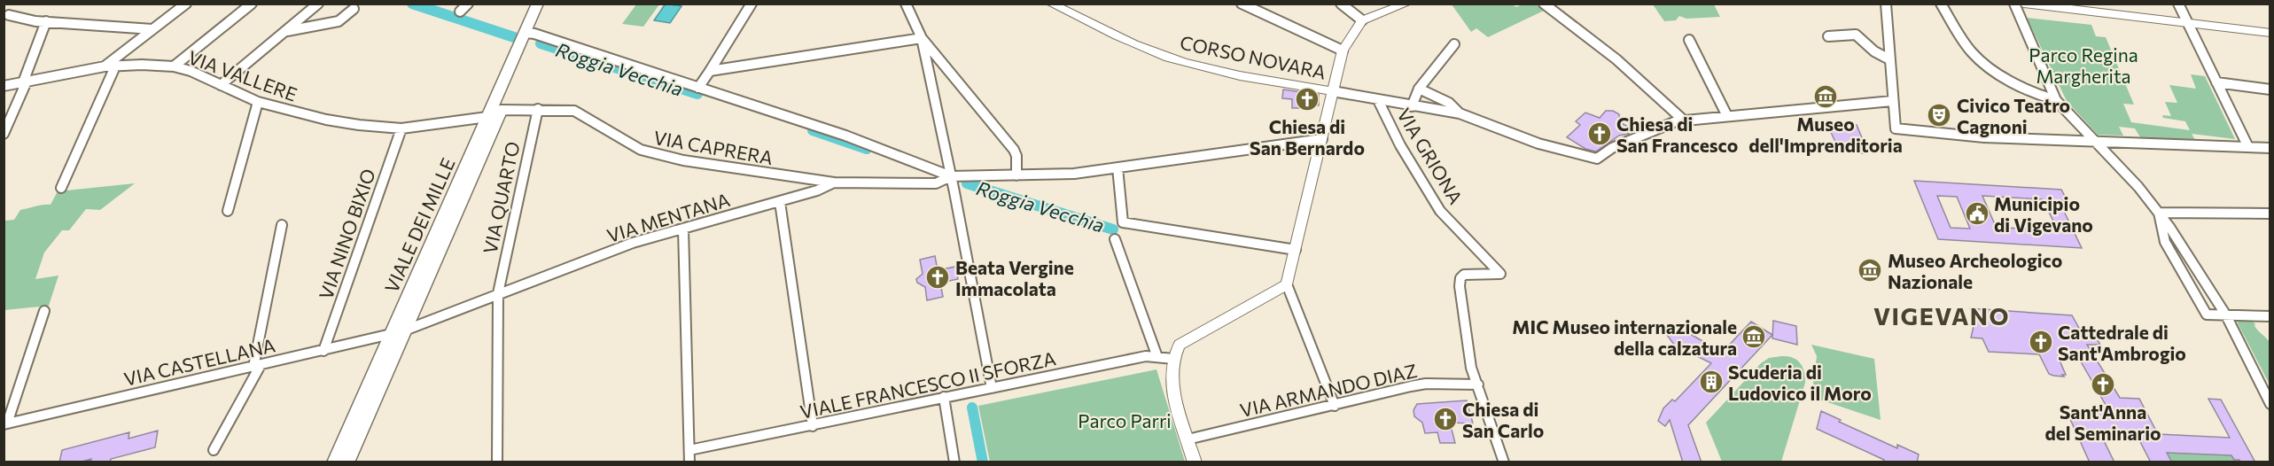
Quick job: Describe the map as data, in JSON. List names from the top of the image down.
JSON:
{
  "streets": {
    "main road": ["VIALE DEI MILLE"],
    "street": [
      "CORSO NOVARA",
      "VIA VALLERE",
      "VIA CAPRERA",
      "VIA GRIONA",
      "VIA QUARTO",
      "VIA MENTANA",
      "VIA NINO BIXIO",
      "VIA CASTELLANA",
      "VIALE FRANCESCO II SFORZA",
      "VIA ARMANDO DIAZ"
    ]
  },
  "crossings": [
    ["VIA VALLERE", "VIA CAPRERA"],
    ["VIA VALLERE", "VIALE DEI MILLE"],
    ["VIA VALLERE", "VIA NINO BIXIO"],
    ["VIA CAPRERA", "VIA QUARTO"],
    ["VIA CAPRERA", "VIA MENTANA"],
    ["VIA CAPRERA", "VIALE DEI MILLE"],
    ["VIA GRIONA", "VIA ARMANDO DIAZ"],
    ["VIA QUARTO", "VIA MENTANA"],
    ["VIA MENTANA", "VIALE DEI MILLE"],
    ["VIA MENTANA", "VIA CASTELLANA"],
    ["VIALE DEI MILLE", "VIA CASTELLANA"],
    ["VIA NINO BIXIO", "VIA CASTELLANA"]
  ],
  "districts": ["VIGEVANO"],
  "water": ["Roggia Vecchia"],
  "parks": ["Parco Regina Margherita", "Parco Parri"],
  "places": {
    "museum": ["Museo dell'Imprenditoria", "Museo Archeologico Nazionale", "MIC Museo internazionale della calzatura"],
    "church": [
      "Chiesa di San Bernardo",
      "Chiesa di San Francesco",
      "Beata Vergine Immacolata",
      "Cattedrale di Sant'Ambrogio",
      "Sant'Anna del Seminario",
      "Chiesa di San Carlo"
    ],
    "theatre": ["Civico Teatro Cagnoni"],
    "public building": ["Municipio di Vigevano"],
    "building": ["Scuderia di Ludovico il Moro"]
  }
}
